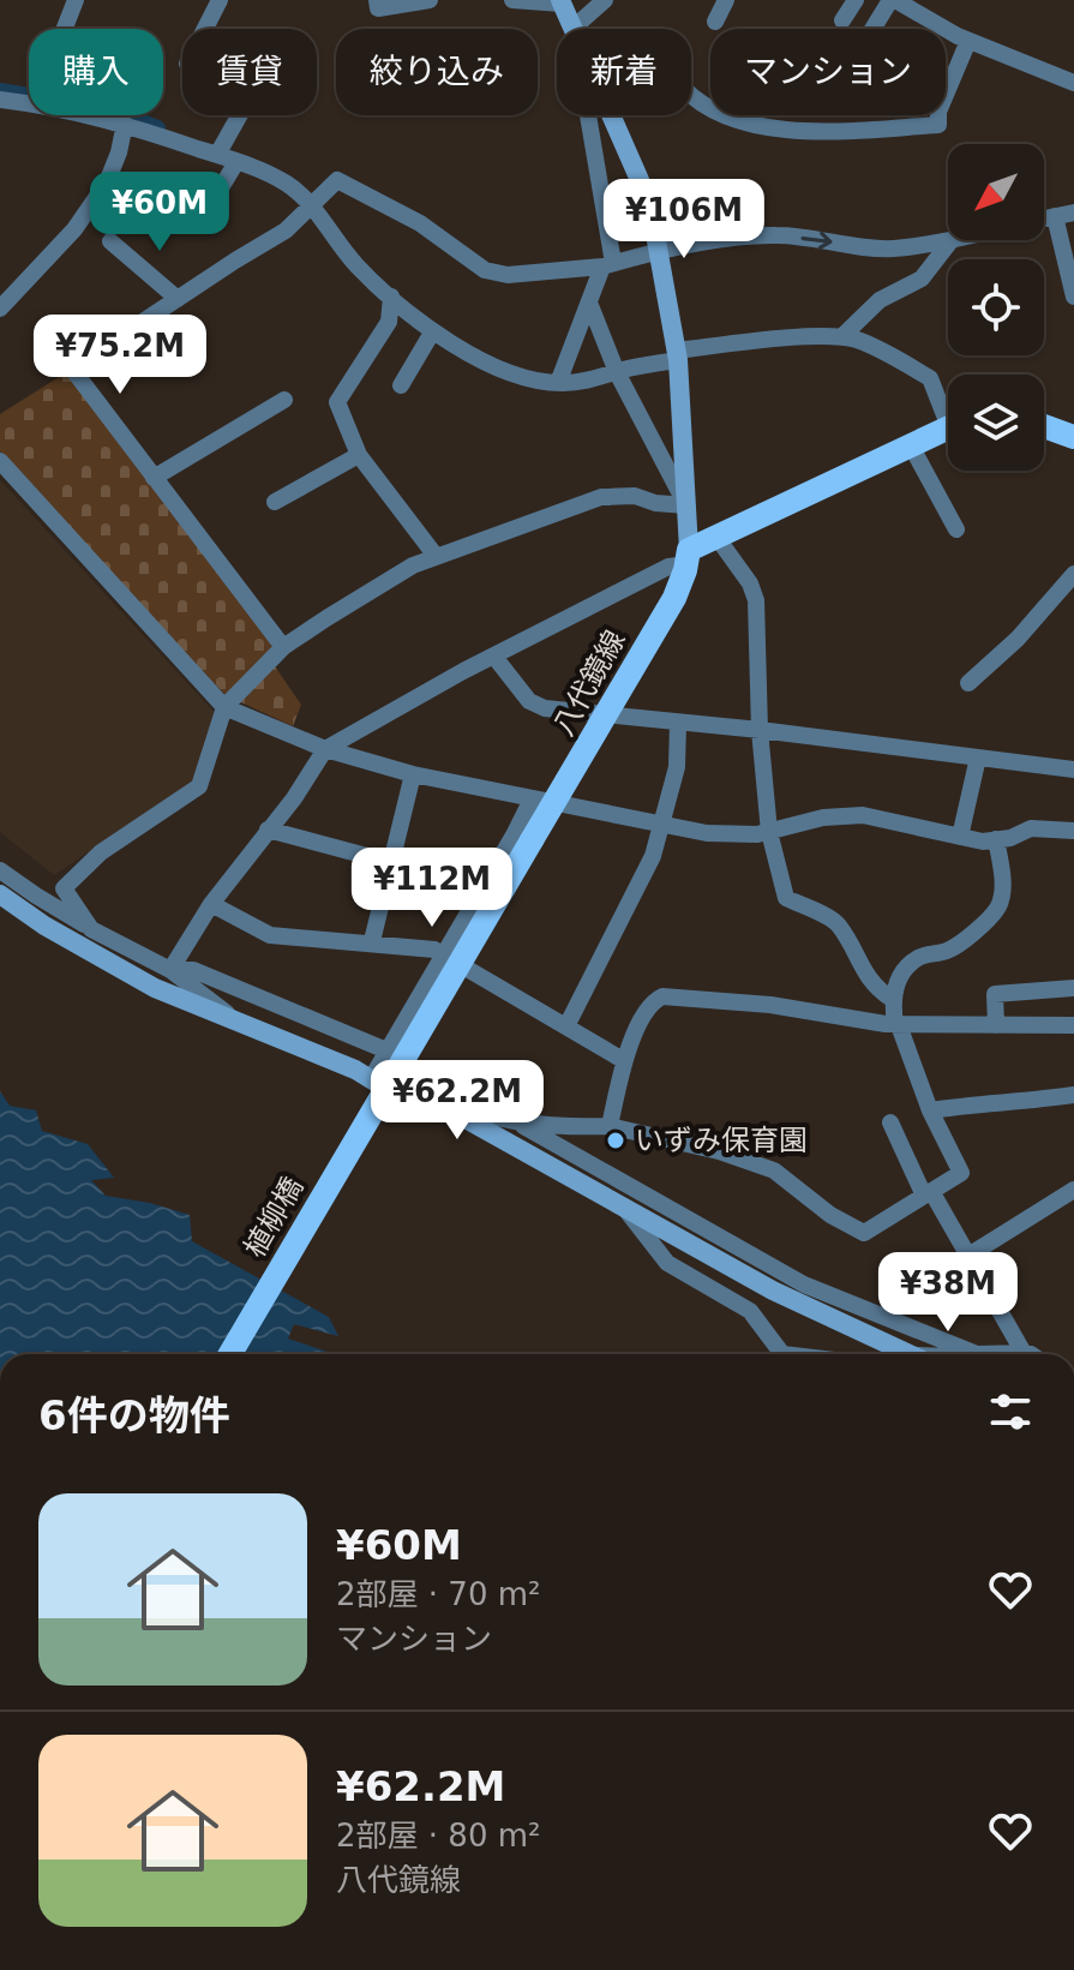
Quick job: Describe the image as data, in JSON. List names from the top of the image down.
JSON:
{
  "streets": {
    "main road": ["八代鏡線", "植柳橋"]
  },
  "crossings": [
    ["八代鏡線", "植柳橋"]
  ],
  "places": ["いずみ保育園"],
  "north": "bottom left",
  "page": {
    "chip": [
      "購入",
      "賃貸",
      "絞り込み",
      "新着",
      "マンション"
    ],
    "price": [
      "¥60M",
      "¥106M",
      "¥75.2M",
      "¥112M",
      "¥62.2M",
      "¥38M"
    ],
    "heading": "6件の物件",
    "list": [
      {
        "name": "¥60M",
        "note": "2部屋 · 70 m² · マンション"
      },
      {
        "name": "¥62.2M",
        "note": "2部屋 · 80 m² · 八代鏡線"
      }
    ]
  }
}
